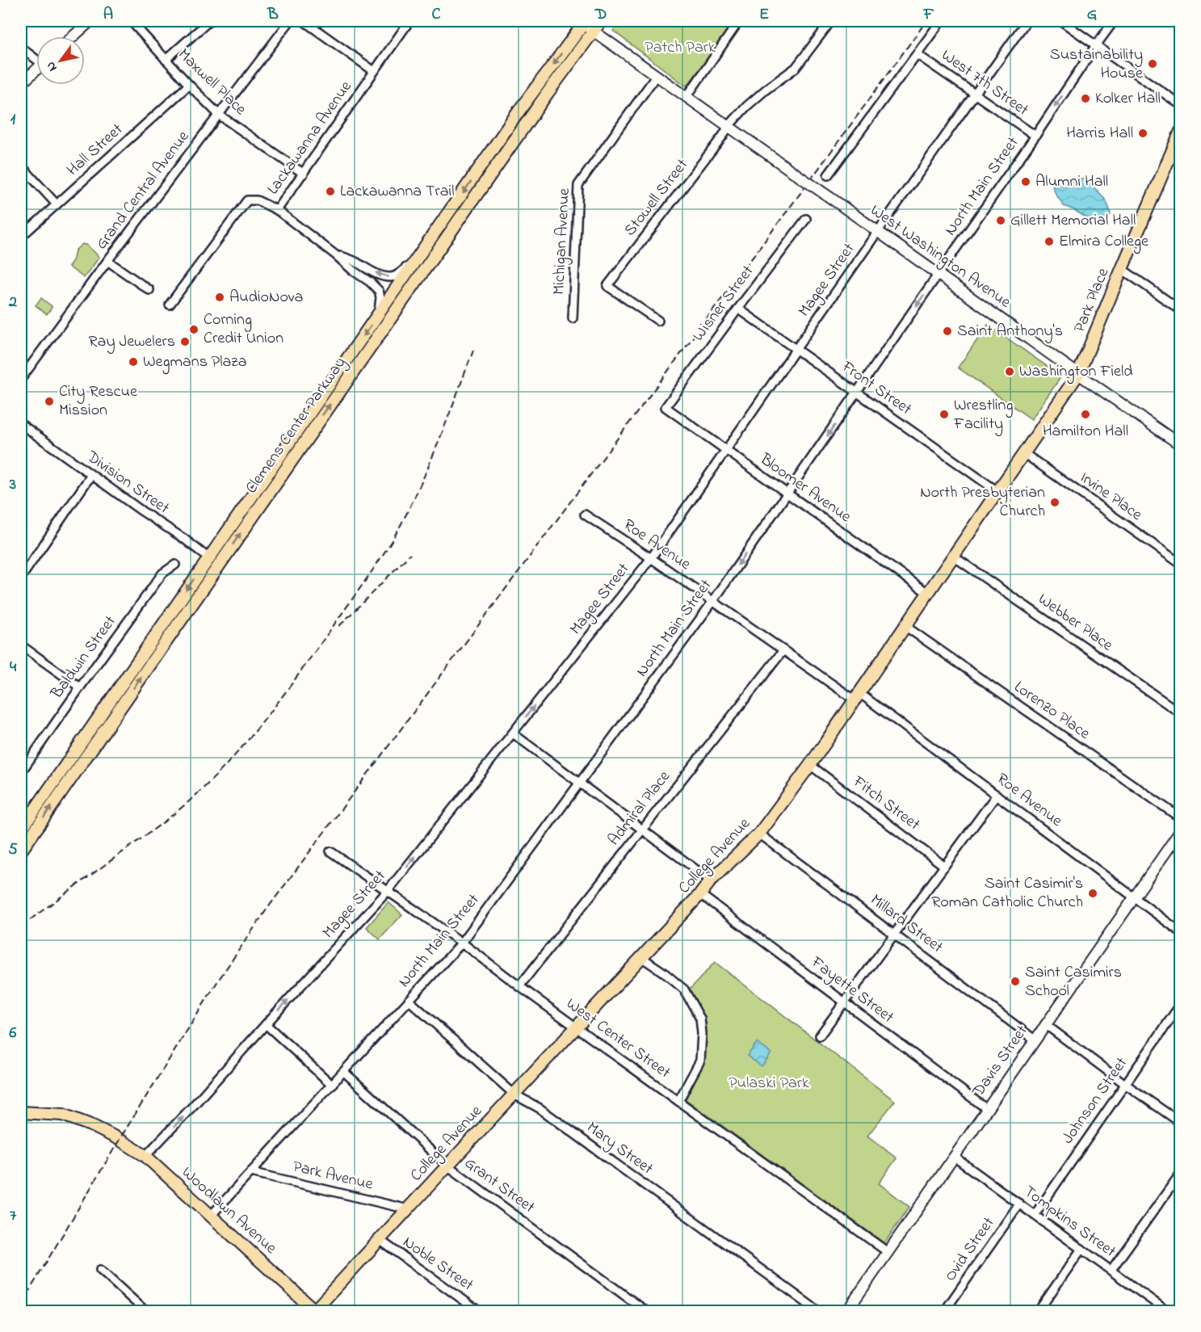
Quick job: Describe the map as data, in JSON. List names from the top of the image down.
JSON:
{
  "streets": {
    "main road": [
      "Park Place",
      "Clemens Center Parkway",
      "College Avenue",
      "Woodlawn Avenue"
    ],
    "street": [
      "Maxwell Place",
      "West 7th Street",
      "Lackawanna Avenue",
      "Hall Street",
      "North Main Street",
      "Grand Central Avenue",
      "Stowell Street",
      "Michigan Avenue",
      "West Washington Avenue",
      "Magee Street",
      "Wisner Street",
      "Front Street",
      "Division Street",
      "Bloomer Avenue",
      "Irvine Place",
      "Roe Avenue",
      "Webber Place",
      "Baldwin Street",
      "Lorenzo Place",
      "Fitch Street",
      "Admiral Place",
      "Millard Street",
      "Fayette Street",
      "West Center Street",
      "Davis Street",
      "Johnson Street",
      "Mary Street",
      "Park Avenue",
      "Grant Street",
      "Tompkins Street",
      "Ovid Street",
      "Noble Street"
    ]
  },
  "crossings": [
    ["Maxwell Place", "Lackawanna Avenue"],
    ["Maxwell Place", "Hall Street"],
    ["Maxwell Place", "Grand Central Avenue"],
    ["West 7th Street", "North Main Street"],
    ["West 7th Street", "Magee Street"],
    ["North Main Street", "West Washington Avenue"],
    ["North Main Street", "Front Street"],
    ["North Main Street", "Bloomer Avenue"],
    ["North Main Street", "Roe Avenue"],
    ["North Main Street", "West Center Street"],
    ["North Main Street", "Mary Street"],
    ["North Main Street", "Park Avenue"],
    ["North Main Street", "Grant Street"],
    ["North Main Street", "Woodlawn Avenue"],
    ["Stowell Street", "West Washington Avenue"],
    ["Michigan Avenue", "West Washington Avenue"],
    ["West Washington Avenue", "Magee Street"],
    ["West Washington Avenue", "Park Place"],
    ["West Washington Avenue", "Clemens Center Parkway"],
    ["West Washington Avenue", "College Avenue"],
    ["Magee Street", "Front Street"],
    ["Magee Street", "Bloomer Avenue"],
    ["Magee Street", "Roe Avenue"],
    ["Magee Street", "West Center Street"],
    ["Magee Street", "Woodlawn Avenue"],
    ["Park Place", "College Avenue"],
    ["Wisner Street", "Front Street"],
    ["Wisner Street", "Bloomer Avenue"],
    ["Front Street", "College Avenue"],
    ["Clemens Center Parkway", "Division Street"],
    ["Bloomer Avenue", "College Avenue"],
    ["Irvine Place", "College Avenue"],
    ["Roe Avenue", "Admiral Place"],
    ["Roe Avenue", "College Avenue"],
    ["Roe Avenue", "Davis Street"],
    ["Webber Place", "College Avenue"],
    ["Lorenzo Place", "College Avenue"],
    ["Fitch Street", "College Avenue"],
    ["Admiral Place", "West Center Street"],
    ["College Avenue", "Millard Street"],
    ["College Avenue", "Fayette Street"],
    ["College Avenue", "West Center Street"],
    ["College Avenue", "Mary Street"],
    ["College Avenue", "Park Avenue"],
    ["College Avenue", "Grant Street"],
    ["College Avenue", "Woodlawn Avenue"],
    ["College Avenue", "Noble Street"],
    ["Millard Street", "Davis Street"],
    ["Fayette Street", "Davis Street"],
    ["West Center Street", "Davis Street"],
    ["Davis Street", "Tompkins Street"],
    ["Johnson Street", "Tompkins Street"],
    ["Tompkins Street", "Ovid Street"]
  ],
  "one_way": ["Magee Street"],
  "parks": ["Patch Park", "Pulaski Park"],
  "places": [
    "Sustainability House",
    "Kolker Hall",
    "Harris Hall",
    "Alumni Hall",
    "Lackawanna Trail",
    "Gillett Memorial Hall",
    "Elmira College",
    "AudioNova",
    "Corning Credit Union",
    "Saint Anthony's",
    "Ray Jewelers",
    "Wegmans Plaza",
    "Washington Field",
    "City Rescue Mission",
    "Wrestling Facility",
    "Hamilton Hall",
    "North Presbyterian Church",
    "Saint Casimir's Roman Catholic Church",
    "Saint Casimirs School"
  ],
  "north": "bottom left",
  "grid": {
    "columns": [
      "A",
      "B",
      "C",
      "D",
      "E",
      "F",
      "G"
    ],
    "rows": [
      "1",
      "2",
      "3",
      "4",
      "5",
      "6",
      "7"
    ]
  }
}
